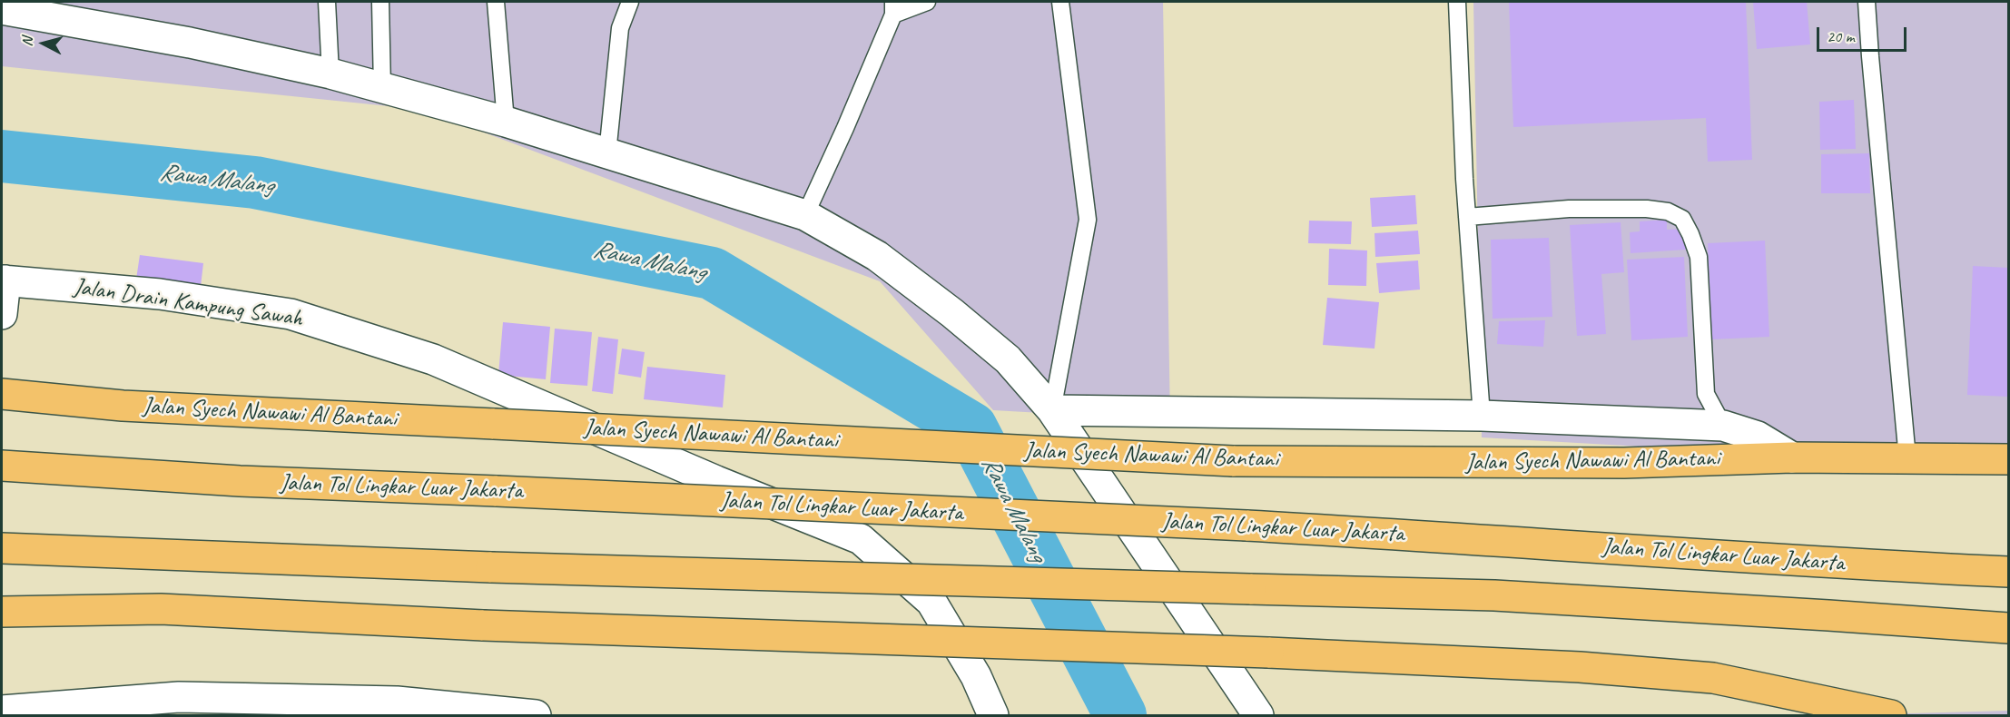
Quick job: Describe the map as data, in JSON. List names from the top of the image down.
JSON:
{
  "streets": {
    "highway": ["Jalan Syech Nawawi Al Bantani", "Jalan Tol Lingkar Luar Jakarta"],
    "street": ["Jalan Drain Kampung Sawah"]
  },
  "water": ["Rawa Malang"],
  "scale_bar": "20 m",
  "north": "left"
}
